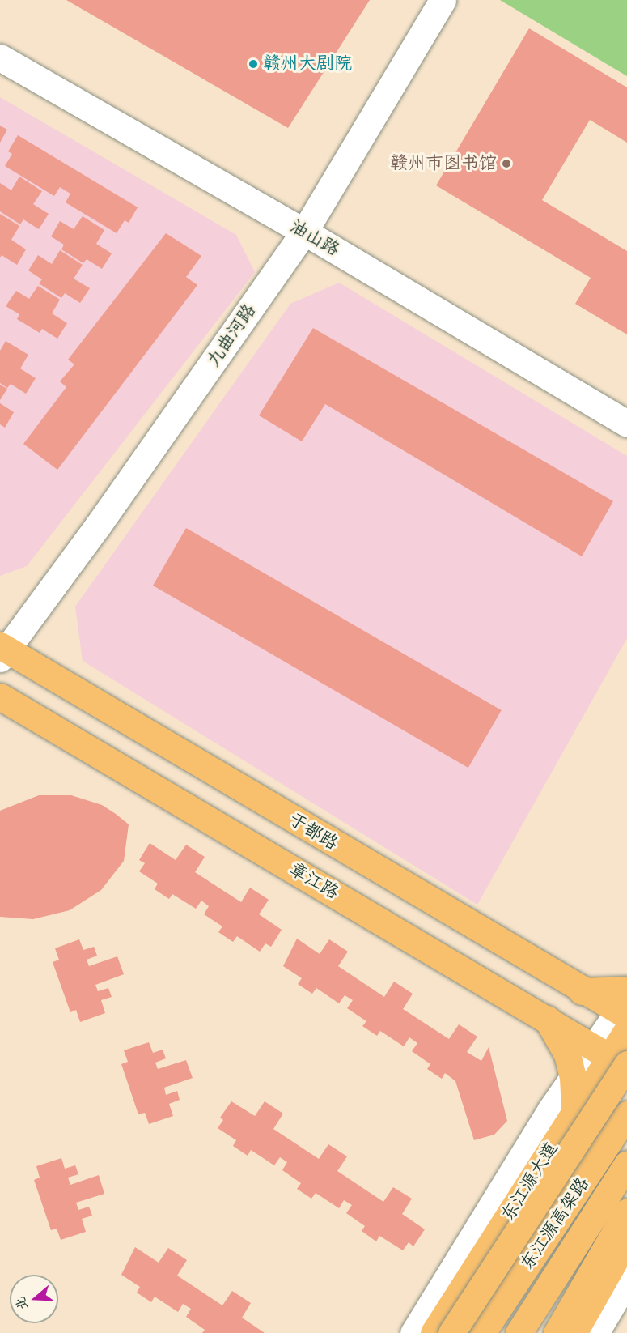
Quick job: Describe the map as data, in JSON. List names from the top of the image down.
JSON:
{
  "streets": {
    "main road": [
      "于都路",
      "章江路",
      "东江源大道",
      "东江源高架路"
    ],
    "street": ["油山路", "九曲河路"]
  },
  "crossings": [
    ["油山路", "九曲河路"],
    ["九曲河路", "于都路"]
  ],
  "places": ["赣州大剧院", "赣州市图书馆"],
  "north": "left"
}
